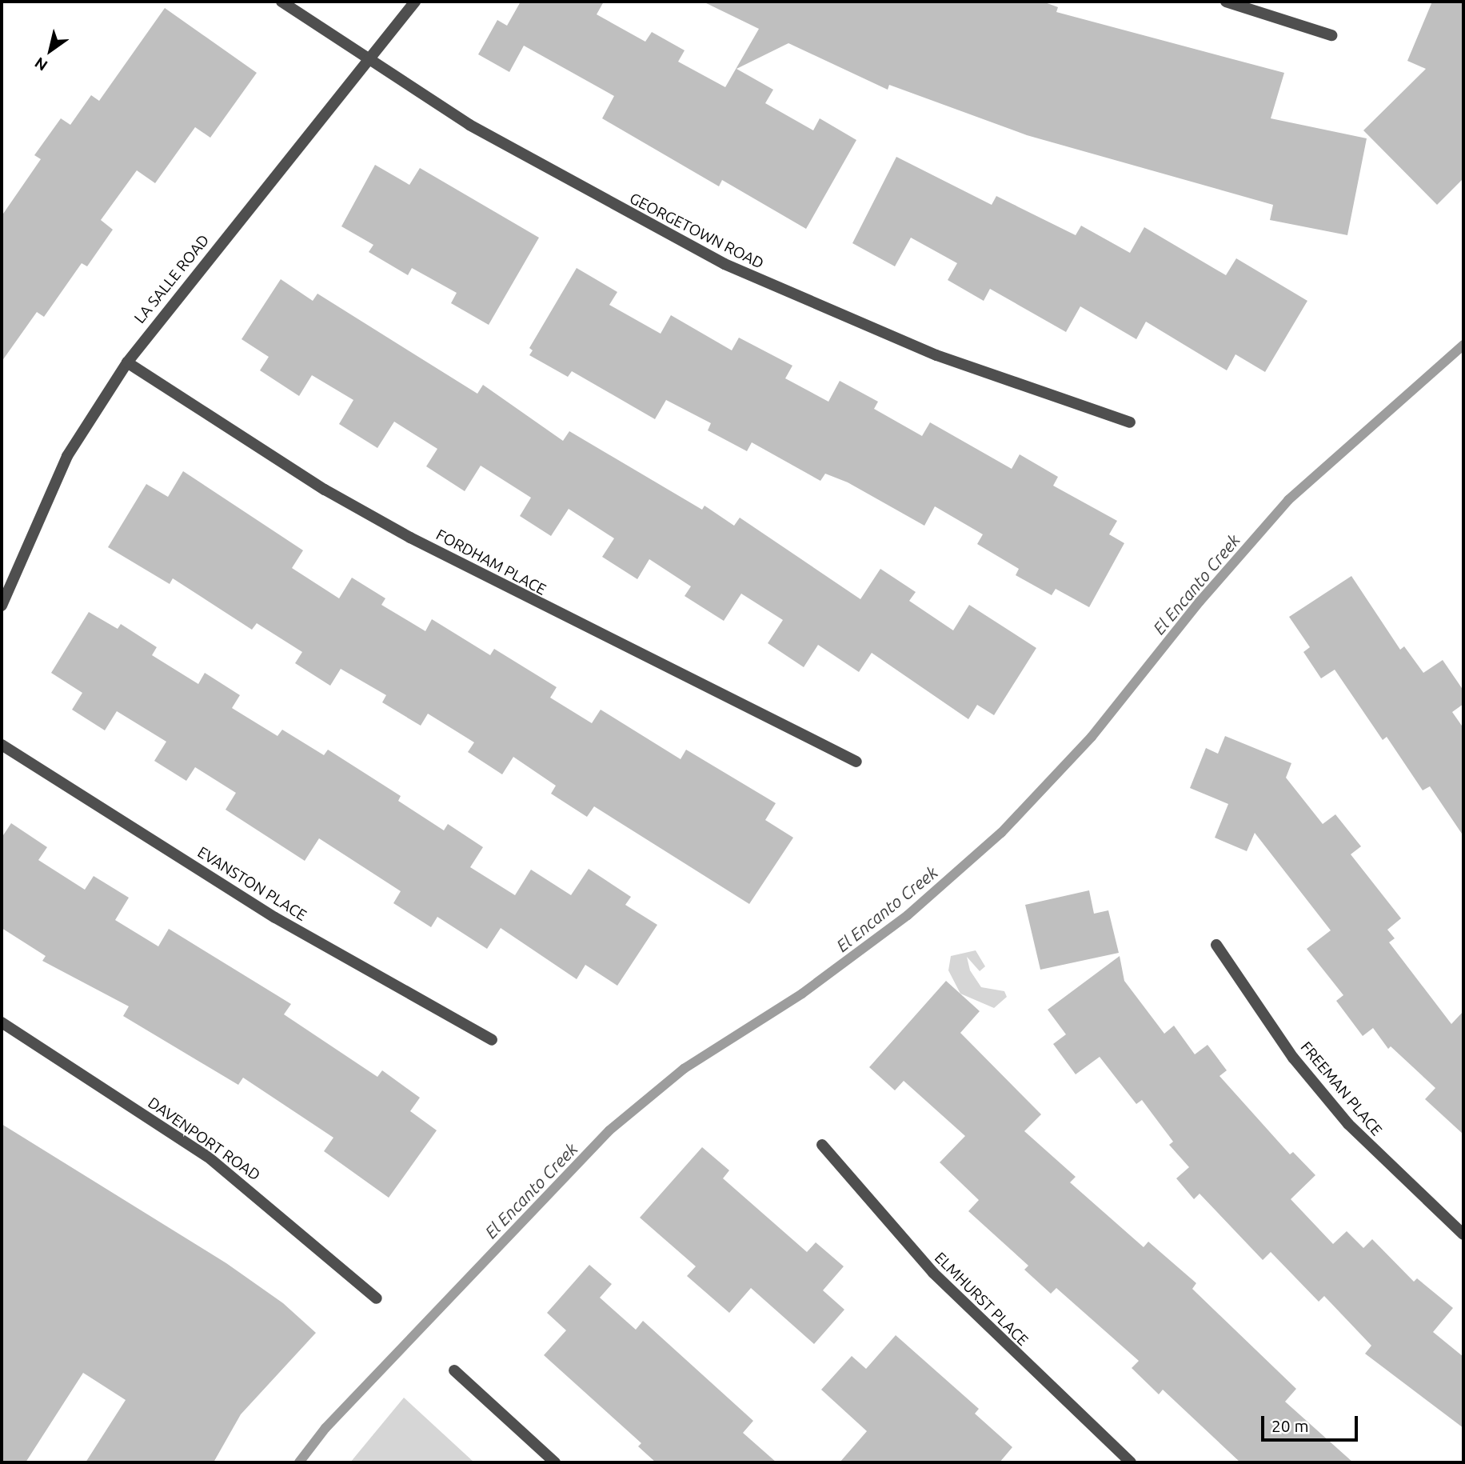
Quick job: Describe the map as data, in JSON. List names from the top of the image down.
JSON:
{
  "streets": {
    "street": [
      "GEORGETOWN ROAD",
      "LA SALLE ROAD",
      "FORDHAM PLACE",
      "EVANSTON PLACE",
      "FREEMAN PLACE",
      "DAVENPORT ROAD",
      "ELMHURST PLACE"
    ]
  },
  "crossings": [
    ["GEORGETOWN ROAD", "LA SALLE ROAD"],
    ["LA SALLE ROAD", "FORDHAM PLACE"]
  ],
  "water": ["El Encanto Creek"],
  "scale_bar": "20 m",
  "north": "bottom left"
}
